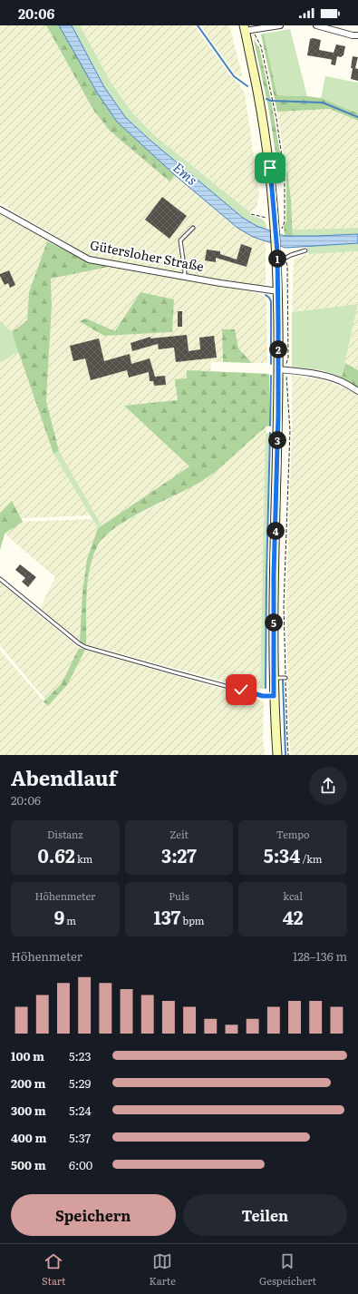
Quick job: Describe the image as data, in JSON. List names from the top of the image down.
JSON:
{
  "streets": {
    "street": ["Gütersloher Straße"]
  },
  "water": ["Ems"],
  "page": {
    "status": "20:06",
    "pins": [
      "1",
      "2",
      "3",
      "4",
      "5"
    ],
    "heading": ["Abendlauf", "20:06"],
    "stats": [
      ["Distanz", "0.62 km"],
      ["Zeit", "3:27"],
      ["Tempo", "5:34 /km"],
      ["Höhenmeter", "9 m"],
      ["Puls", "137 bpm"],
      ["kcal", "42"]
    ],
    "chart": ["Höhenmeter", "128–136 m"],
    "list": [
      {
        "name": "100 m",
        "note": "5:23"
      },
      {
        "name": "200 m",
        "note": "5:29"
      },
      {
        "name": "300 m",
        "note": "5:24"
      },
      {
        "name": "400 m",
        "note": "5:37"
      },
      {
        "name": "500 m",
        "note": "6:00"
      }
    ],
    "buttons": ["Speichern", "Teilen"],
    "tabs": ["Start", "Karte", "Gespeichert"]
  }
}
